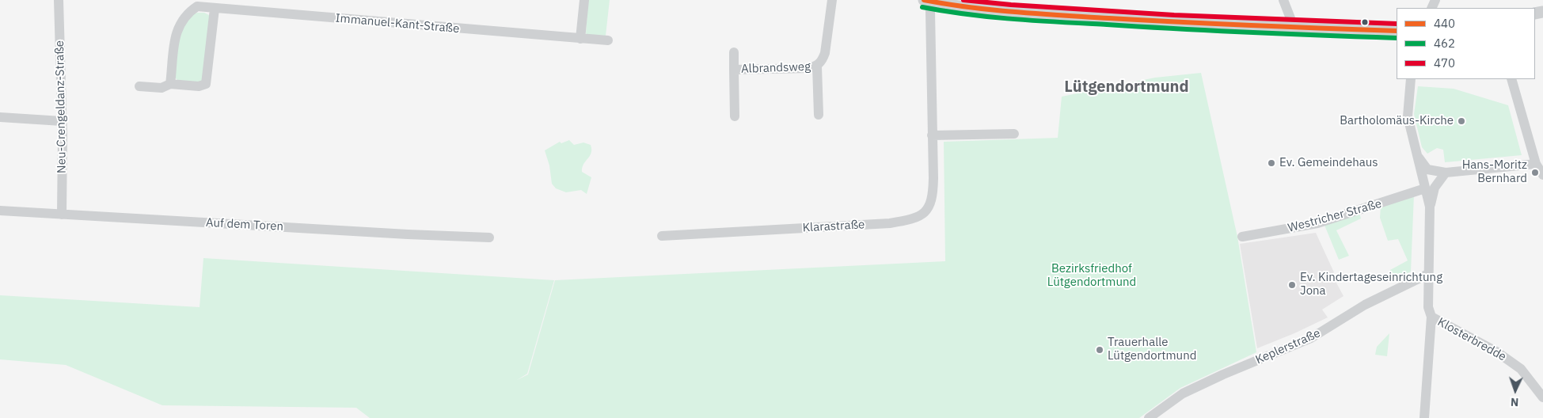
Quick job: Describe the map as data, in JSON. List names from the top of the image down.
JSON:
{
  "streets": {
    "street": [
      "Immanuel-Kant-Straße",
      "Albrandsweg",
      "Neu-Crengeldanz-Straße",
      "Westricher Straße",
      "Auf dem Toren",
      "Klarastraße",
      "Klosterbredde",
      "Keplerstraße"
    ]
  },
  "crossings": [
    ["Neu-Crengeldanz-Straße", "Auf dem Toren"]
  ],
  "districts": ["Lütgendortmund"],
  "parks": ["Bezirksfriedhof Lütgendortmund"],
  "places": [
    "Bartholomäus-Kirche",
    "Ev. Gemeindehaus",
    "Hans-Moritz Bernhard",
    "Ev. Kindertageseinrichtung Jona",
    "Trauerhalle Lütgendortmund"
  ],
  "lines": ["transit line 440", "transit line 470", "transit line 462"],
  "legend": ["440", "462", "470"],
  "north": "bottom"
}
